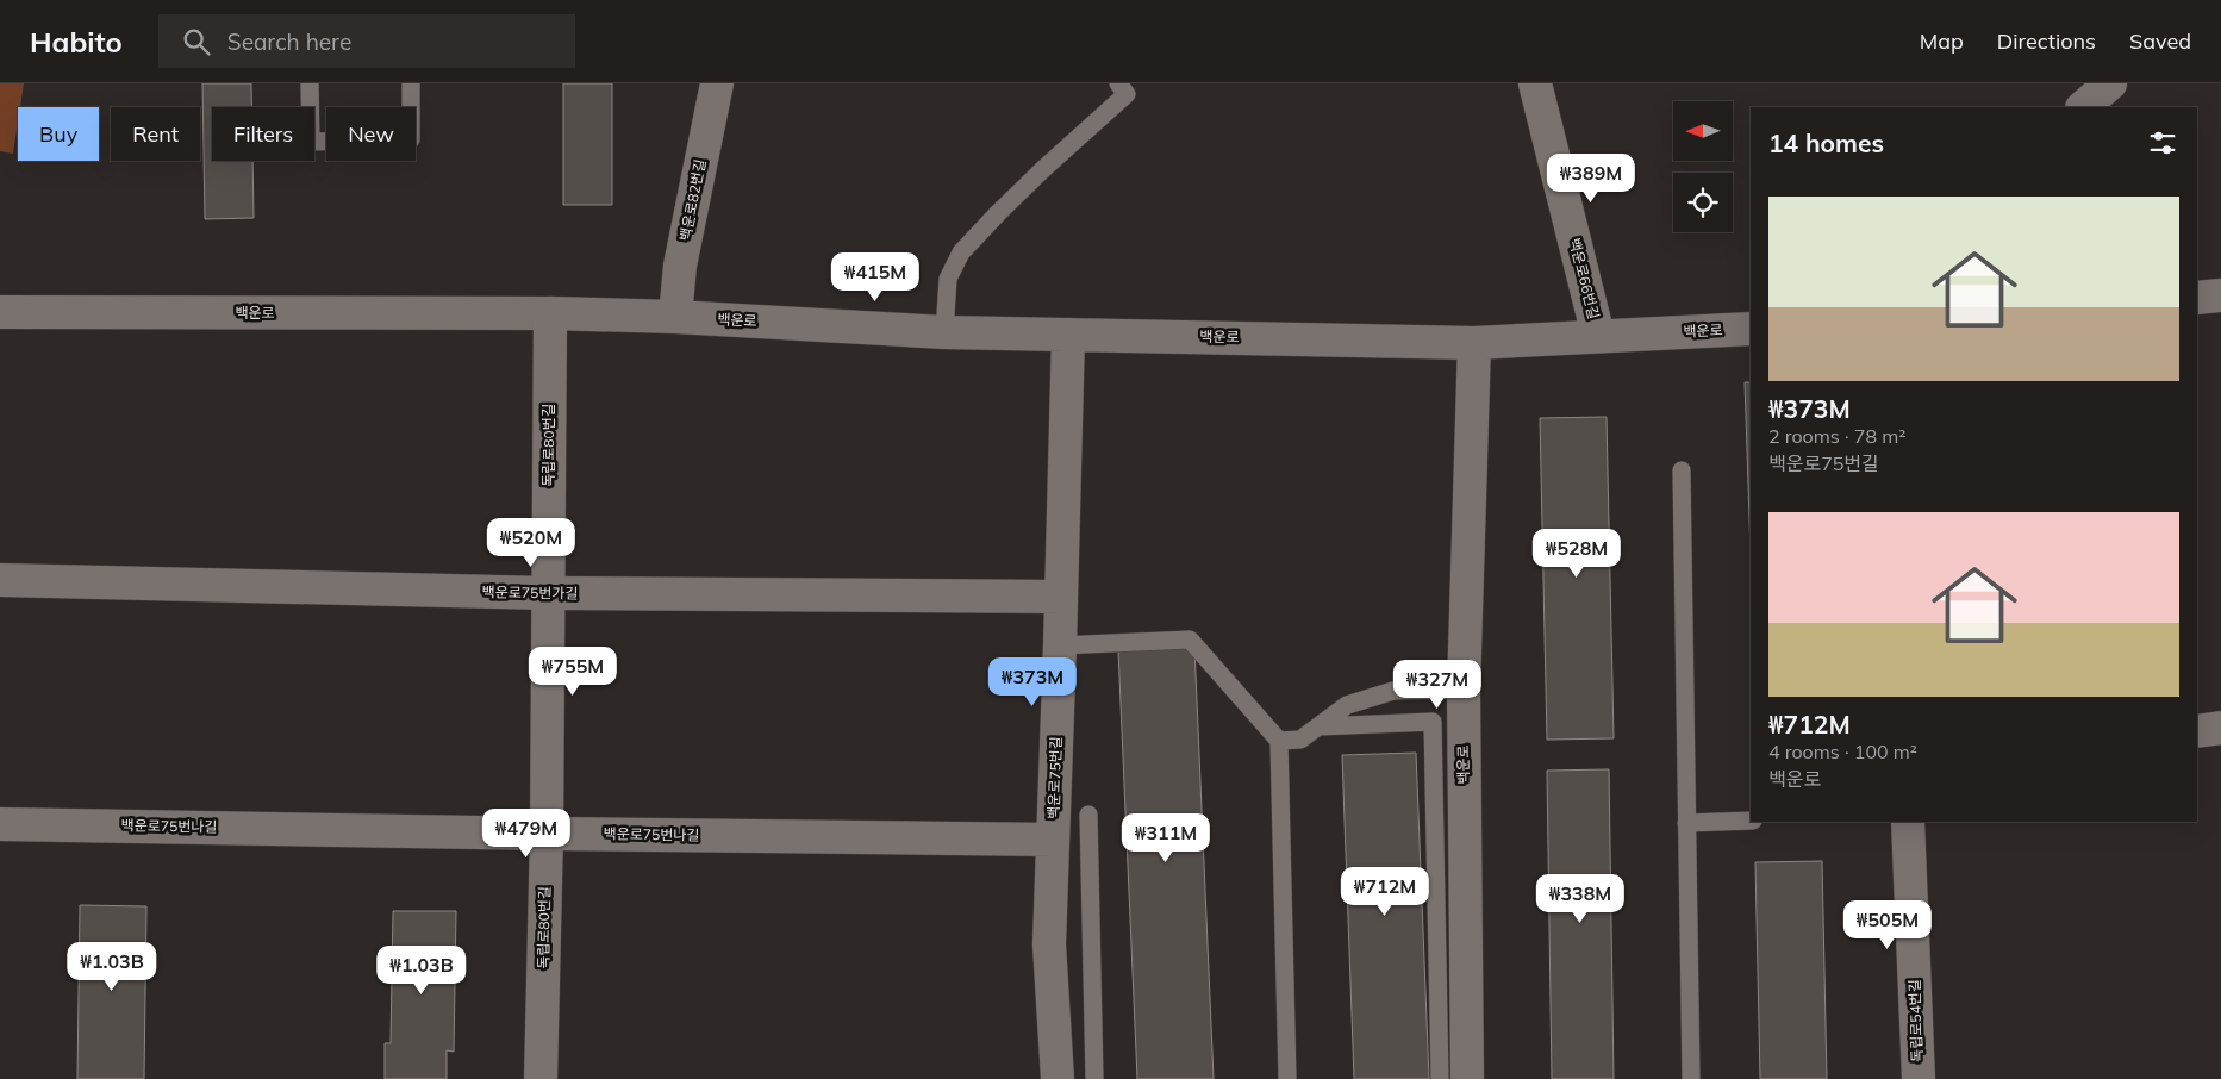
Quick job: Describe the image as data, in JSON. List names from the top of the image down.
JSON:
{
  "streets": {
    "street": [
      "백운로82번길",
      "백운로66번길",
      "백운로",
      "독립로80번길",
      "백운로75번가길",
      "백운로75번길",
      "백운로75번나길",
      "독립로54번길"
    ]
  },
  "crossings": [
    ["백운로82번길", "백운로"],
    ["백운로66번길", "백운로"],
    ["백운로", "독립로80번길"],
    ["백운로", "백운로75번길"],
    ["독립로80번길", "백운로75번가길"],
    ["독립로80번길", "백운로75번나길"],
    ["백운로75번가길", "백운로75번길"],
    ["백운로75번길", "백운로75번나길"]
  ],
  "north": "left",
  "page": {
    "header": "Habito",
    "search": "Search here",
    "nav": ["Map", "Directions", "Saved"],
    "chip": [
      "Buy",
      "Rent",
      "Filters",
      "New"
    ],
    "heading": "14 homes",
    "price": [
      "₩389M",
      "₩415M",
      "₩520M",
      "₩528M",
      "₩755M",
      "₩373M",
      "₩327M",
      "₩479M",
      "₩311M",
      "₩712M",
      "₩338M",
      "₩505M",
      "₩1.03B",
      "₩1.03B"
    ],
    "list": [
      {
        "name": "₩373M",
        "note": "2 rooms · 78 m² · 백운로75번길"
      },
      {
        "name": "₩712M",
        "note": "4 rooms · 100 m² · 백운로"
      }
    ]
  }
}
